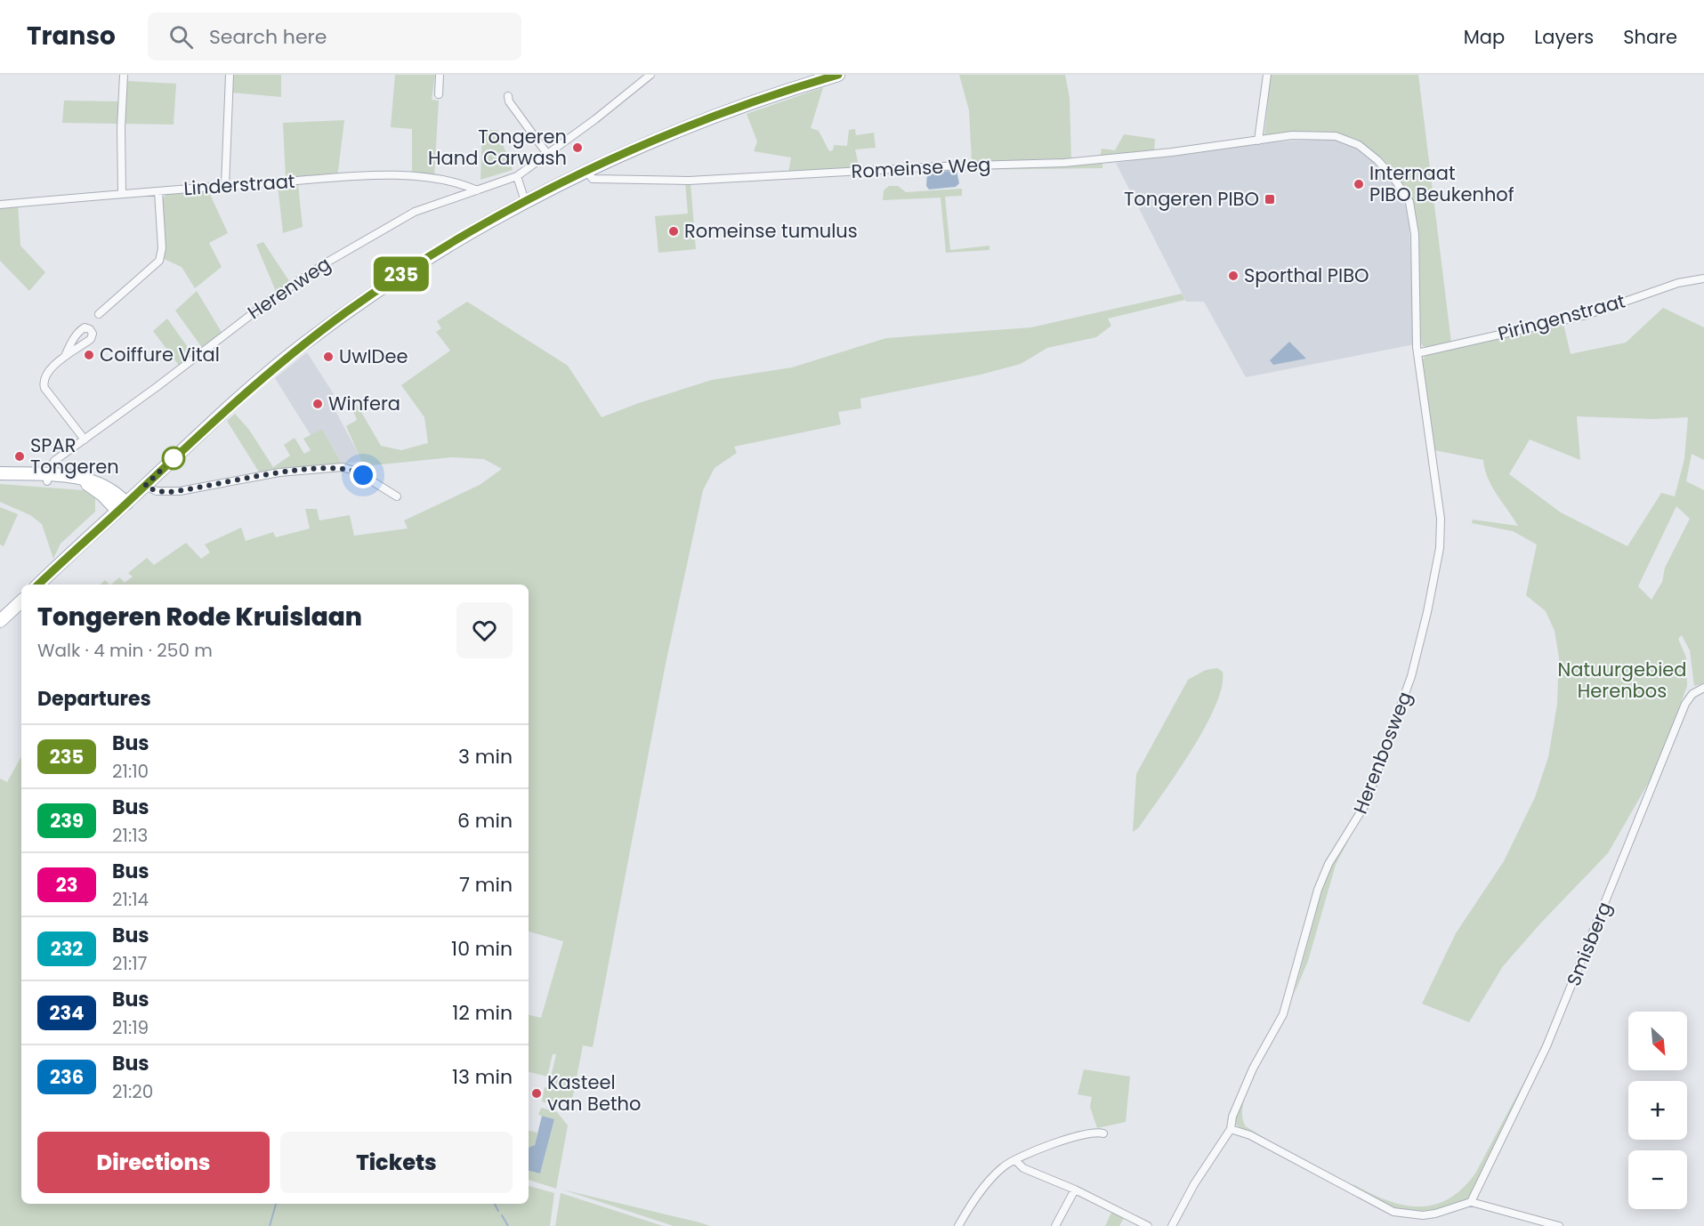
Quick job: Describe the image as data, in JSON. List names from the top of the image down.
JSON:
{
  "streets": {
    "street": [
      "Romeinse Weg",
      "Linderstraat",
      "Herenweg",
      "Piringenstraat",
      "Herenbosweg",
      "Smisberg"
    ]
  },
  "crossings": [
    ["Romeinse Weg", "Herenbosweg"],
    ["Linderstraat", "Herenweg"],
    ["Piringenstraat", "Herenbosweg"]
  ],
  "parks": ["Natuurgebied Herenbos"],
  "places": {
    "other": [
      "Tongeren Hand Carwash",
      "Internaat PIBO Beukenhof",
      "Romeinse tumulus",
      "Sporthal PIBO",
      "Coiffure Vital",
      "UwIDee",
      "Winfera",
      "SPAR Tongeren",
      "Kasteel van Betho"
    ],
    "transit": ["Tongeren PIBO"]
  },
  "lines": ["bus line 235"],
  "north": "bottom right",
  "page": {
    "header": "Transo",
    "search": "Search here",
    "nav": ["Map", "Layers", "Share"],
    "on_map": "235",
    "heading": [
      ["Tongeren Rode Kruislaan", "Walk · 4 min · 250 m"],
      "Departures"
    ],
    "list": [
      {
        "mark": "235",
        "name": "Bus",
        "note": "21:10",
        "value": "3 min"
      },
      {
        "mark": "239",
        "name": "Bus",
        "note": "21:13",
        "value": "6 min"
      },
      {
        "mark": "23",
        "name": "Bus",
        "note": "21:14",
        "value": "7 min"
      },
      {
        "mark": "232",
        "name": "Bus",
        "note": "21:17",
        "value": "10 min"
      },
      {
        "mark": "234",
        "name": "Bus",
        "note": "21:19",
        "value": "12 min"
      },
      {
        "mark": "236",
        "name": "Bus",
        "note": "21:20",
        "value": "13 min"
      }
    ],
    "map_buttons": ["+", "−"],
    "buttons": ["Directions", "Tickets"]
  }
}
